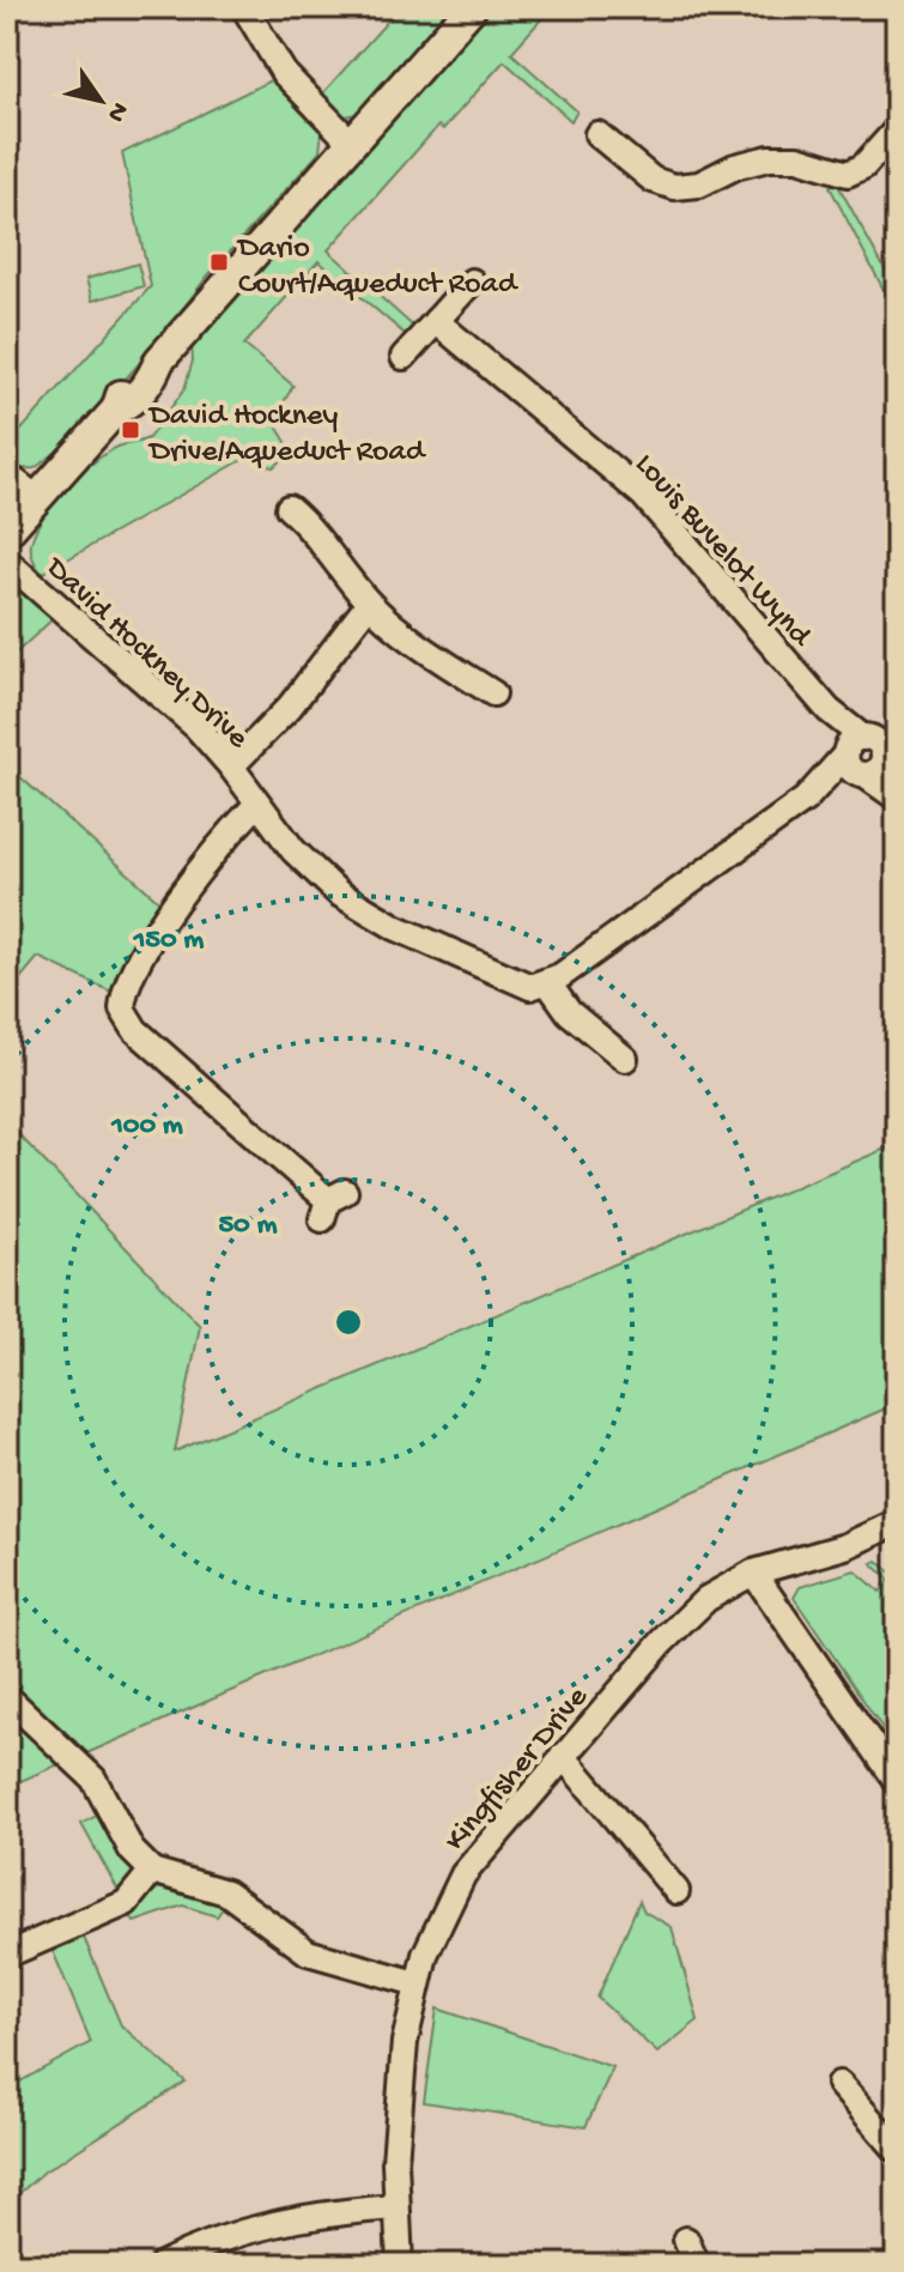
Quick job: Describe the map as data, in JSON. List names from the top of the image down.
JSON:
{
  "streets": {
    "street": ["Louis Buvelot Wynd", "David Hockney Drive", "Kingfisher Drive"]
  },
  "places": {
    "transit": ["Dario Court/Aqueduct Road", "David Hockney Drive/Aqueduct Road"]
  },
  "north": "bottom right",
  "rings": ["150 m", "100 m", "50 m"]
}
